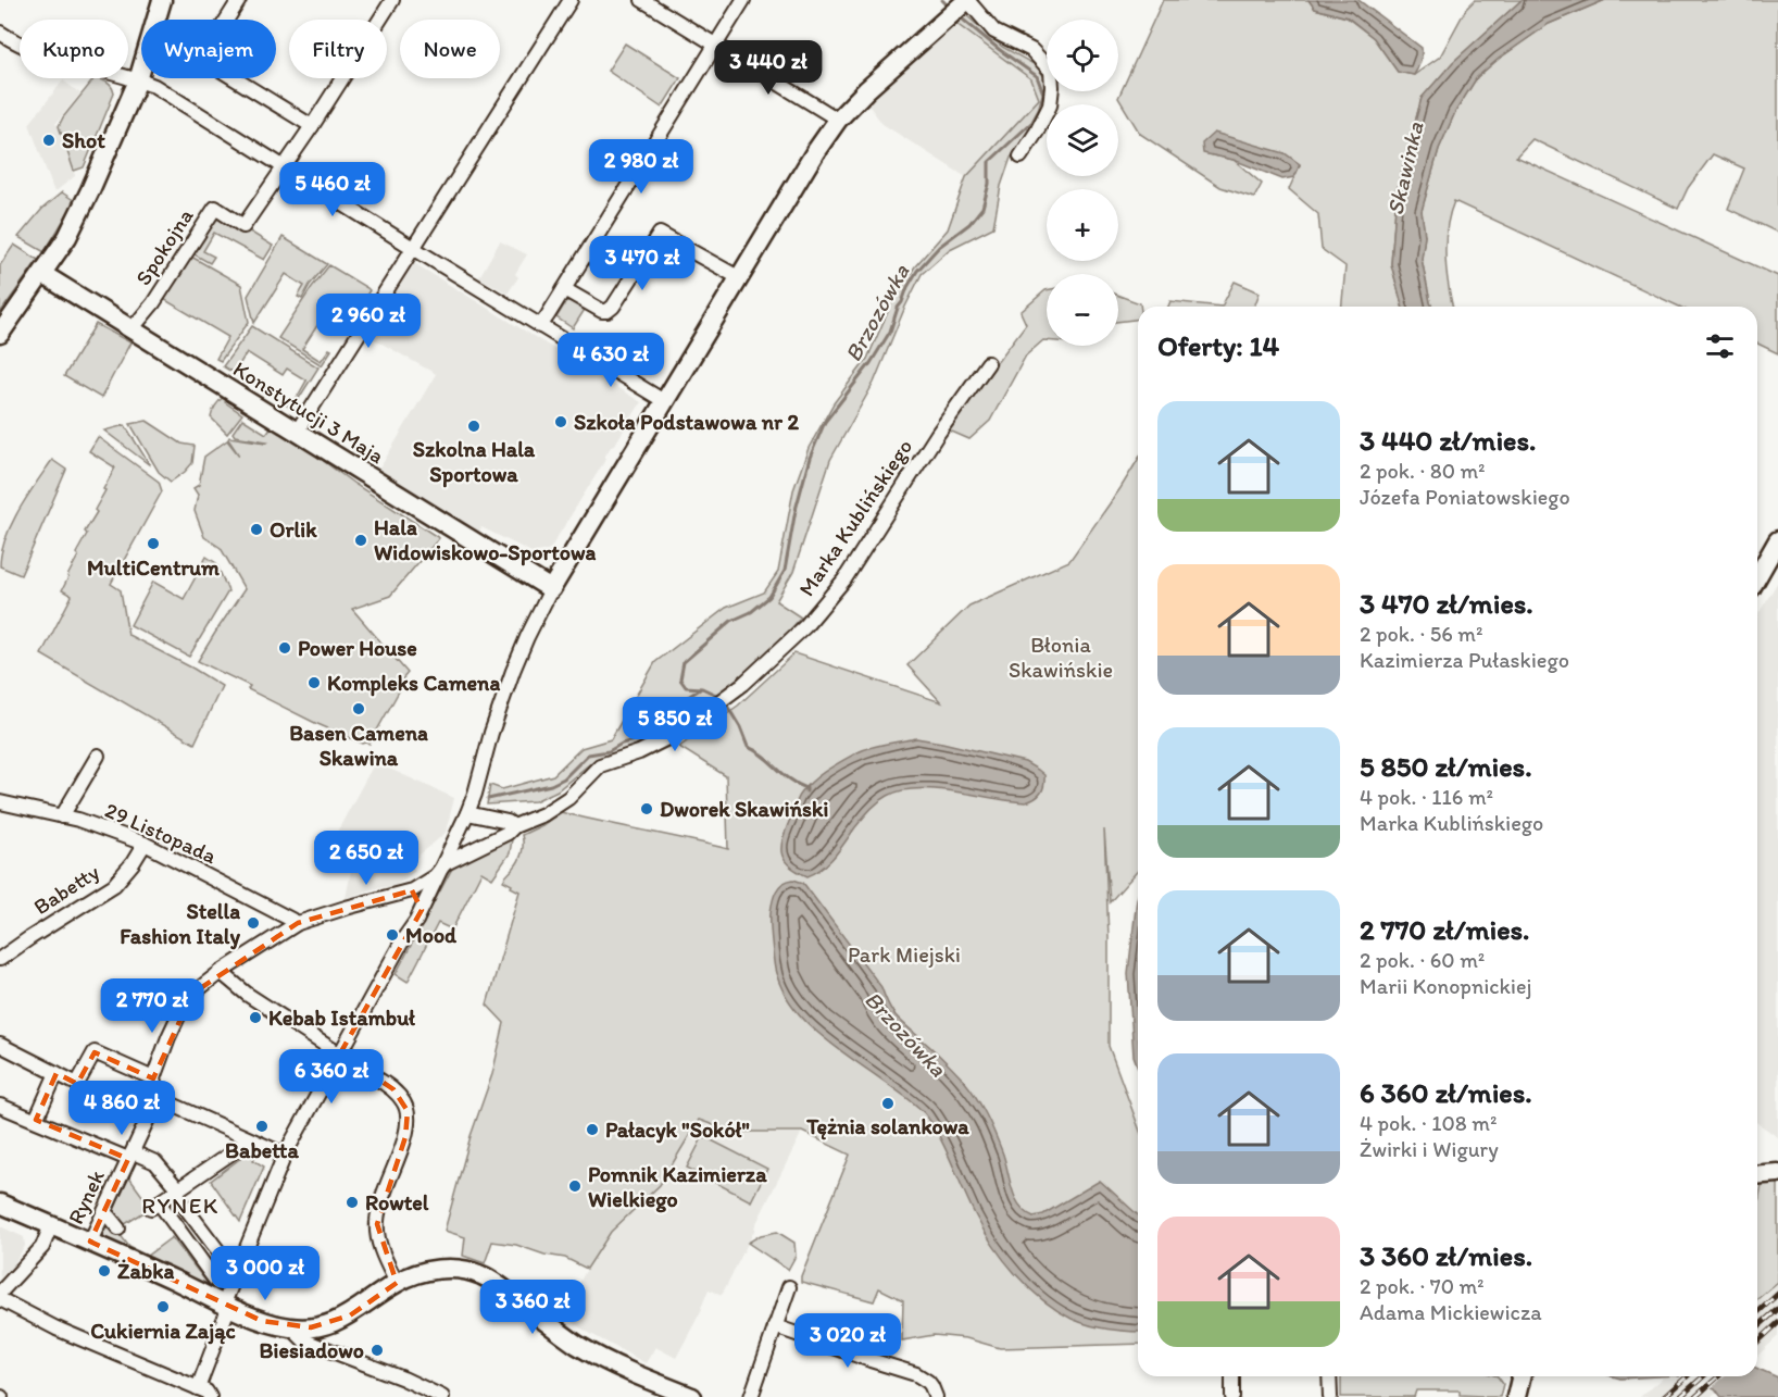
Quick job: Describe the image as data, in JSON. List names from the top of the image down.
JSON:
{
  "streets": {
    "street": [
      "Spokojna",
      "Konstytucji 3 Maja",
      "Marka Kublińskiego",
      "29 Listopada",
      "Babetty",
      "Rynek"
    ]
  },
  "crossings": [
    ["Spokojna", "Konstytucji 3 Maja"],
    ["29 Listopada", "Babetty"]
  ],
  "districts": ["RYNEK"],
  "water": ["Skawinka", "Brzozówka"],
  "parks": ["Błonia Skawińskie", "Park Miejski"],
  "places": [
    "Shot",
    "Szkoła Podstawowa nr 2",
    "Szkolna Hala Sportowa",
    "Orlik",
    "Hala Widowiskowo-Sportowa",
    "MultiCentrum",
    "Power House",
    "Kompleks Camena",
    "Basen Camena Skawina",
    "Dworek Skawiński",
    "Stella Fashion Italy",
    "Mood",
    "Kebab Istambuł",
    "Tężnia solankowa",
    "Babetta",
    "Pałacyk \"Sokół\"",
    "Pomnik Kazimierza Wielkiego",
    "Rowtel",
    "Żabka",
    "Cukiernia Zając",
    "Biesiadowo"
  ],
  "page": {
    "map_buttons": ["+", "−"],
    "chip": [
      "Kupno",
      "Wynajem",
      "Filtry",
      "Nowe"
    ],
    "price": [
      "3 440 zł",
      "2 980 zł",
      "5 460 zł",
      "3 470 zł",
      "2 960 zł",
      "4 630 zł",
      "5 850 zł",
      "2 650 zł",
      "2 770 zł",
      "6 360 zł",
      "4 860 zł",
      "3 000 zł",
      "3 360 zł",
      "3 020 zł"
    ],
    "heading": "Oferty: 14",
    "list": [
      {
        "name": "3 440 zł/mies.",
        "note": "2 pok. · 80 m² · Józefa Poniatowskiego"
      },
      {
        "name": "3 470 zł/mies.",
        "note": "2 pok. · 56 m² · Kazimierza Pułaskiego"
      },
      {
        "name": "5 850 zł/mies.",
        "note": "4 pok. · 116 m² · Marka Kublińskiego"
      },
      {
        "name": "2 770 zł/mies.",
        "note": "2 pok. · 60 m² · Marii Konopnickiej"
      },
      {
        "name": "6 360 zł/mies.",
        "note": "4 pok. · 108 m² · Żwirki i Wigury"
      },
      {
        "name": "3 360 zł/mies.",
        "note": "2 pok. · 70 m² · Adama Mickiewicza"
      }
    ]
  }
}
